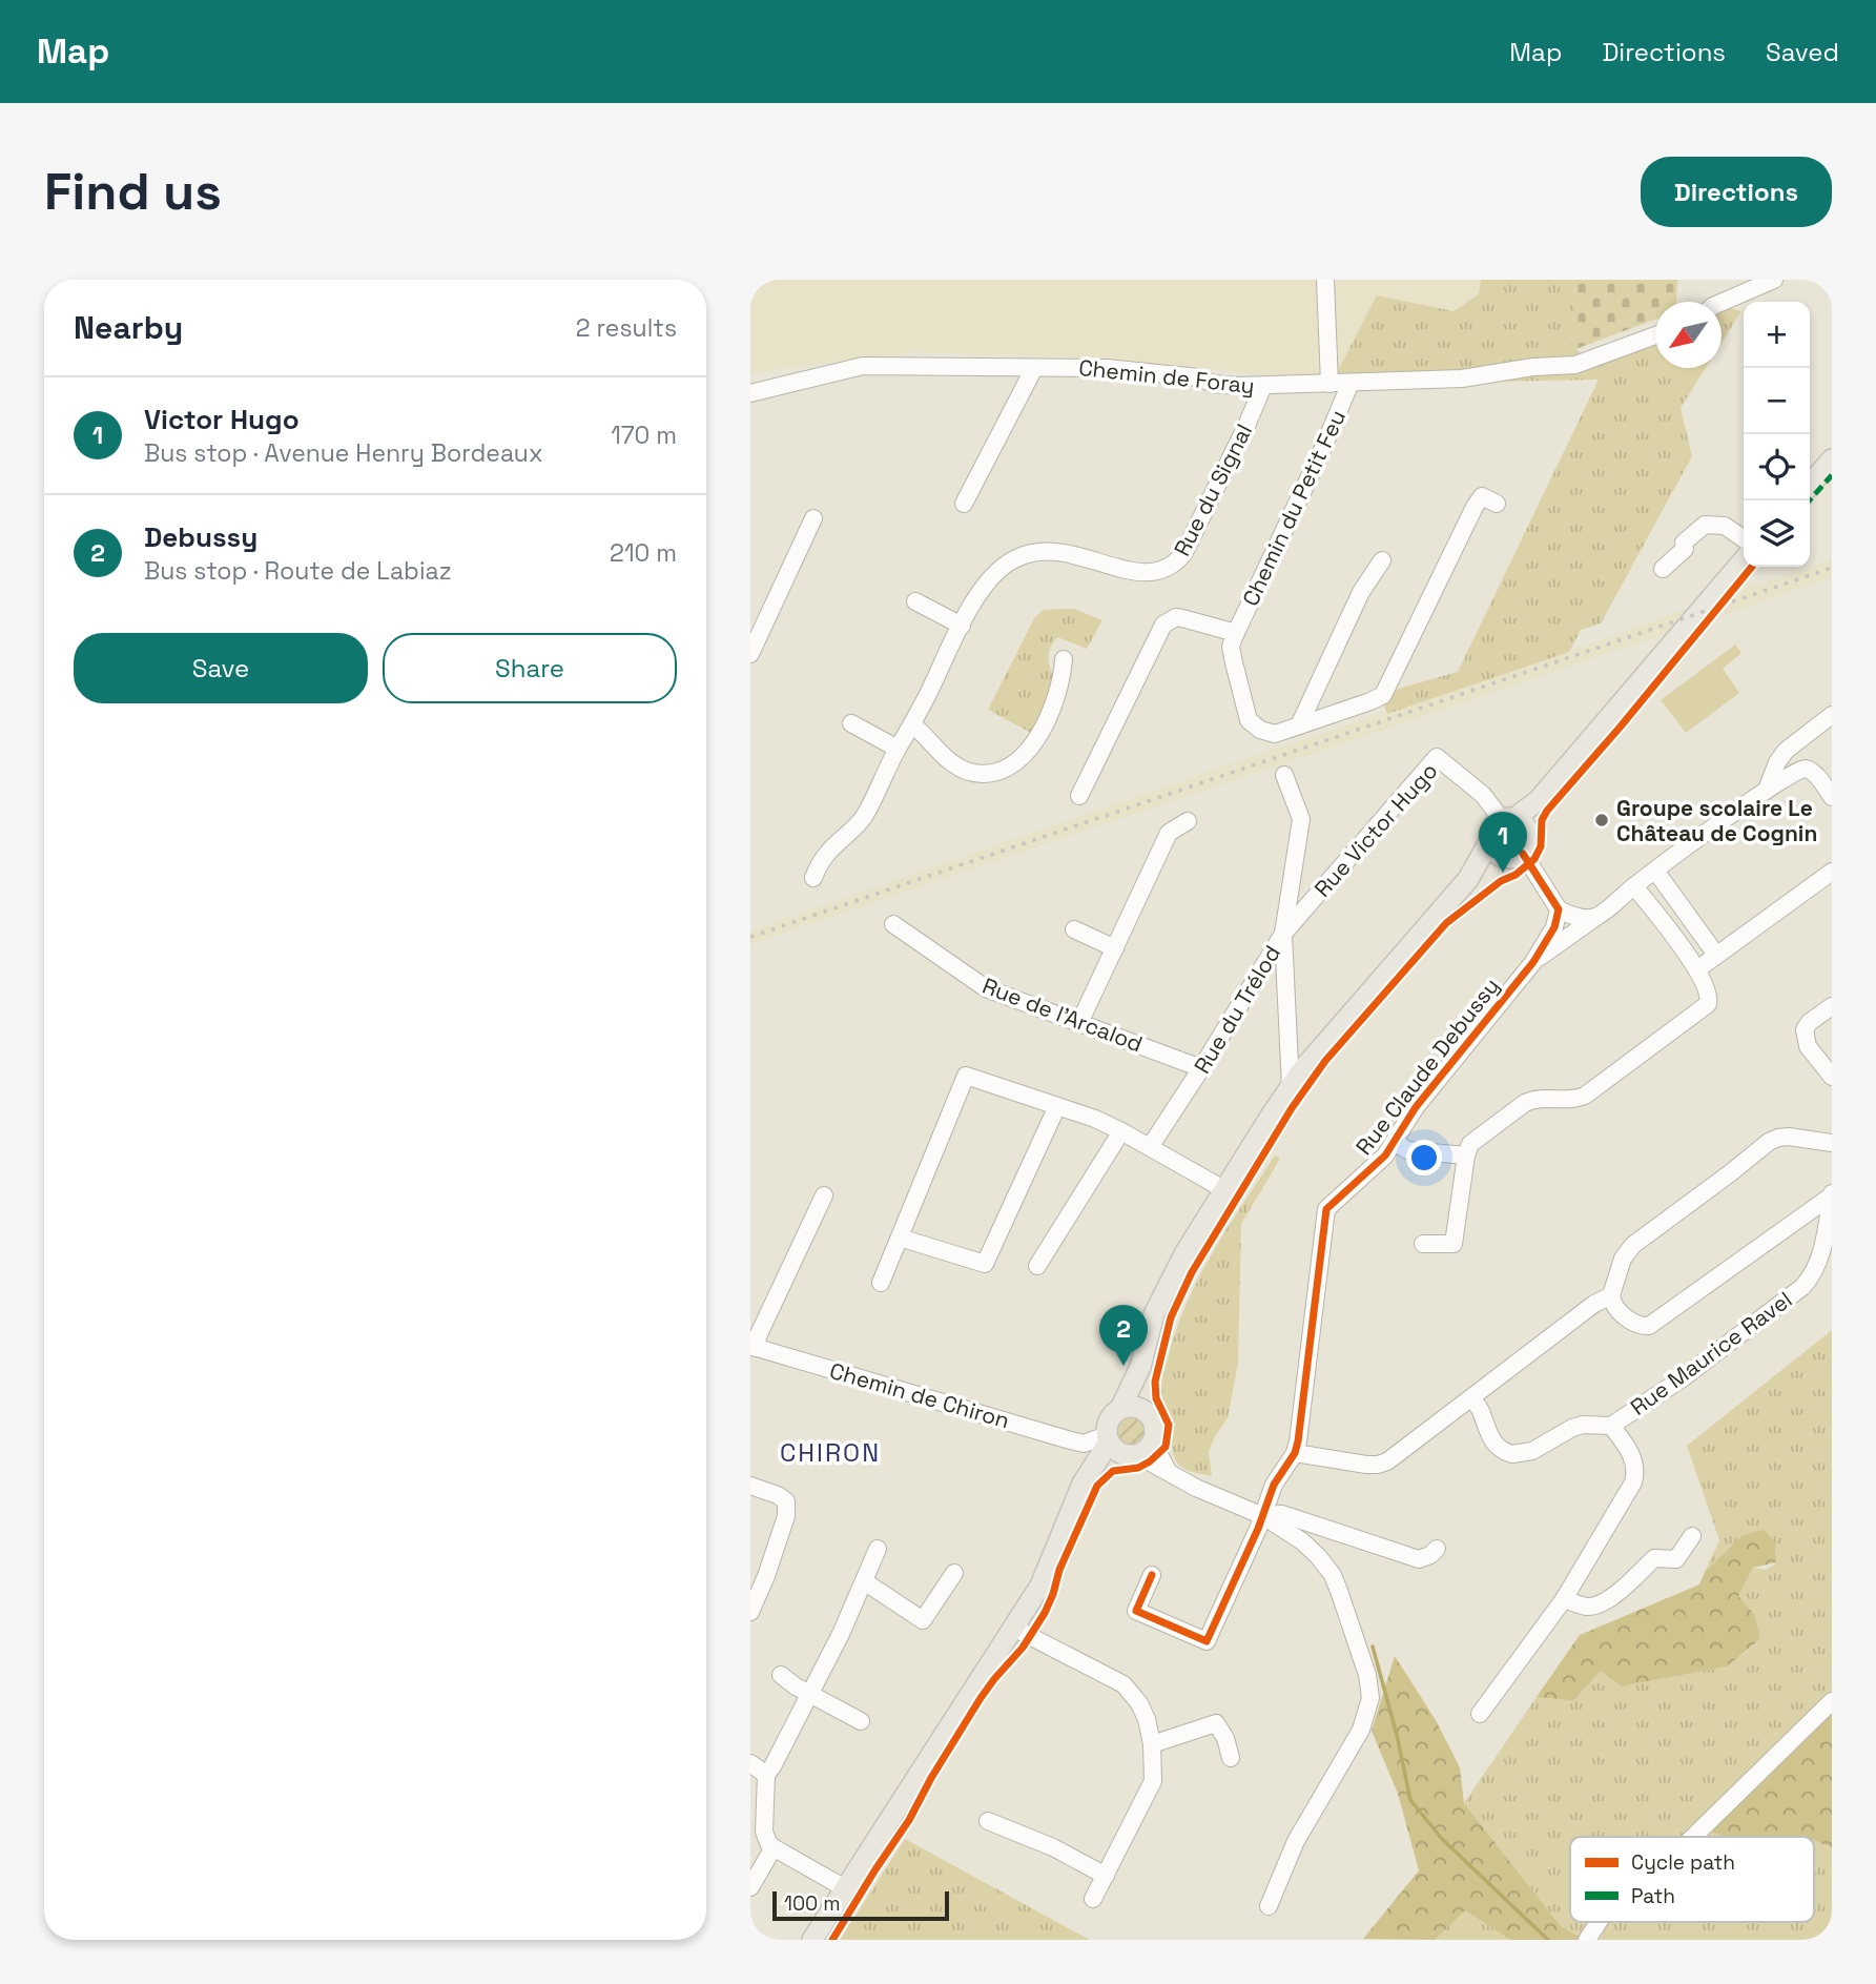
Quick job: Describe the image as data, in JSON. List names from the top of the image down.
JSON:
{
  "streets": {
    "street": [
      "Chemin de Foray",
      "Rue du Signal",
      "Chemin du Petit Feu",
      "Rue Victor Hugo",
      "Rue du Trélod",
      "Rue de l'Arcalod",
      "Rue Claude Debussy",
      "Rue Maurice Ravel",
      "Chemin de Chiron"
    ]
  },
  "crossings": [
    ["Chemin de Foray", "Rue du Signal"],
    ["Chemin de Foray", "Chemin du Petit Feu"],
    ["Rue Victor Hugo", "Rue du Trélod"],
    ["Rue du Trélod", "Rue de l'Arcalod"]
  ],
  "districts": ["CHIRON"],
  "places": ["Groupe scolaire Le Château de Cognin"],
  "legend": ["Cycle path", "Path"],
  "scale_bar": "100 m",
  "north": "bottom left",
  "page": {
    "header": "Map",
    "nav": ["Map", "Directions", "Saved"],
    "buttons": [
      "Directions",
      ["Save", "Share"]
    ],
    "title": "Find us",
    "heading": ["Nearby", "2 results"],
    "map_buttons": ["+", "−"],
    "list": [
      {
        "mark": "1",
        "name": "Victor Hugo",
        "note": "Bus stop · Avenue Henry Bordeaux",
        "value": "170 m"
      },
      {
        "mark": "2",
        "name": "Debussy",
        "note": "Bus stop · Route de Labiaz",
        "value": "210 m"
      }
    ],
    "pins": ["1", "2"],
    "scale": "100 m"
  }
}
